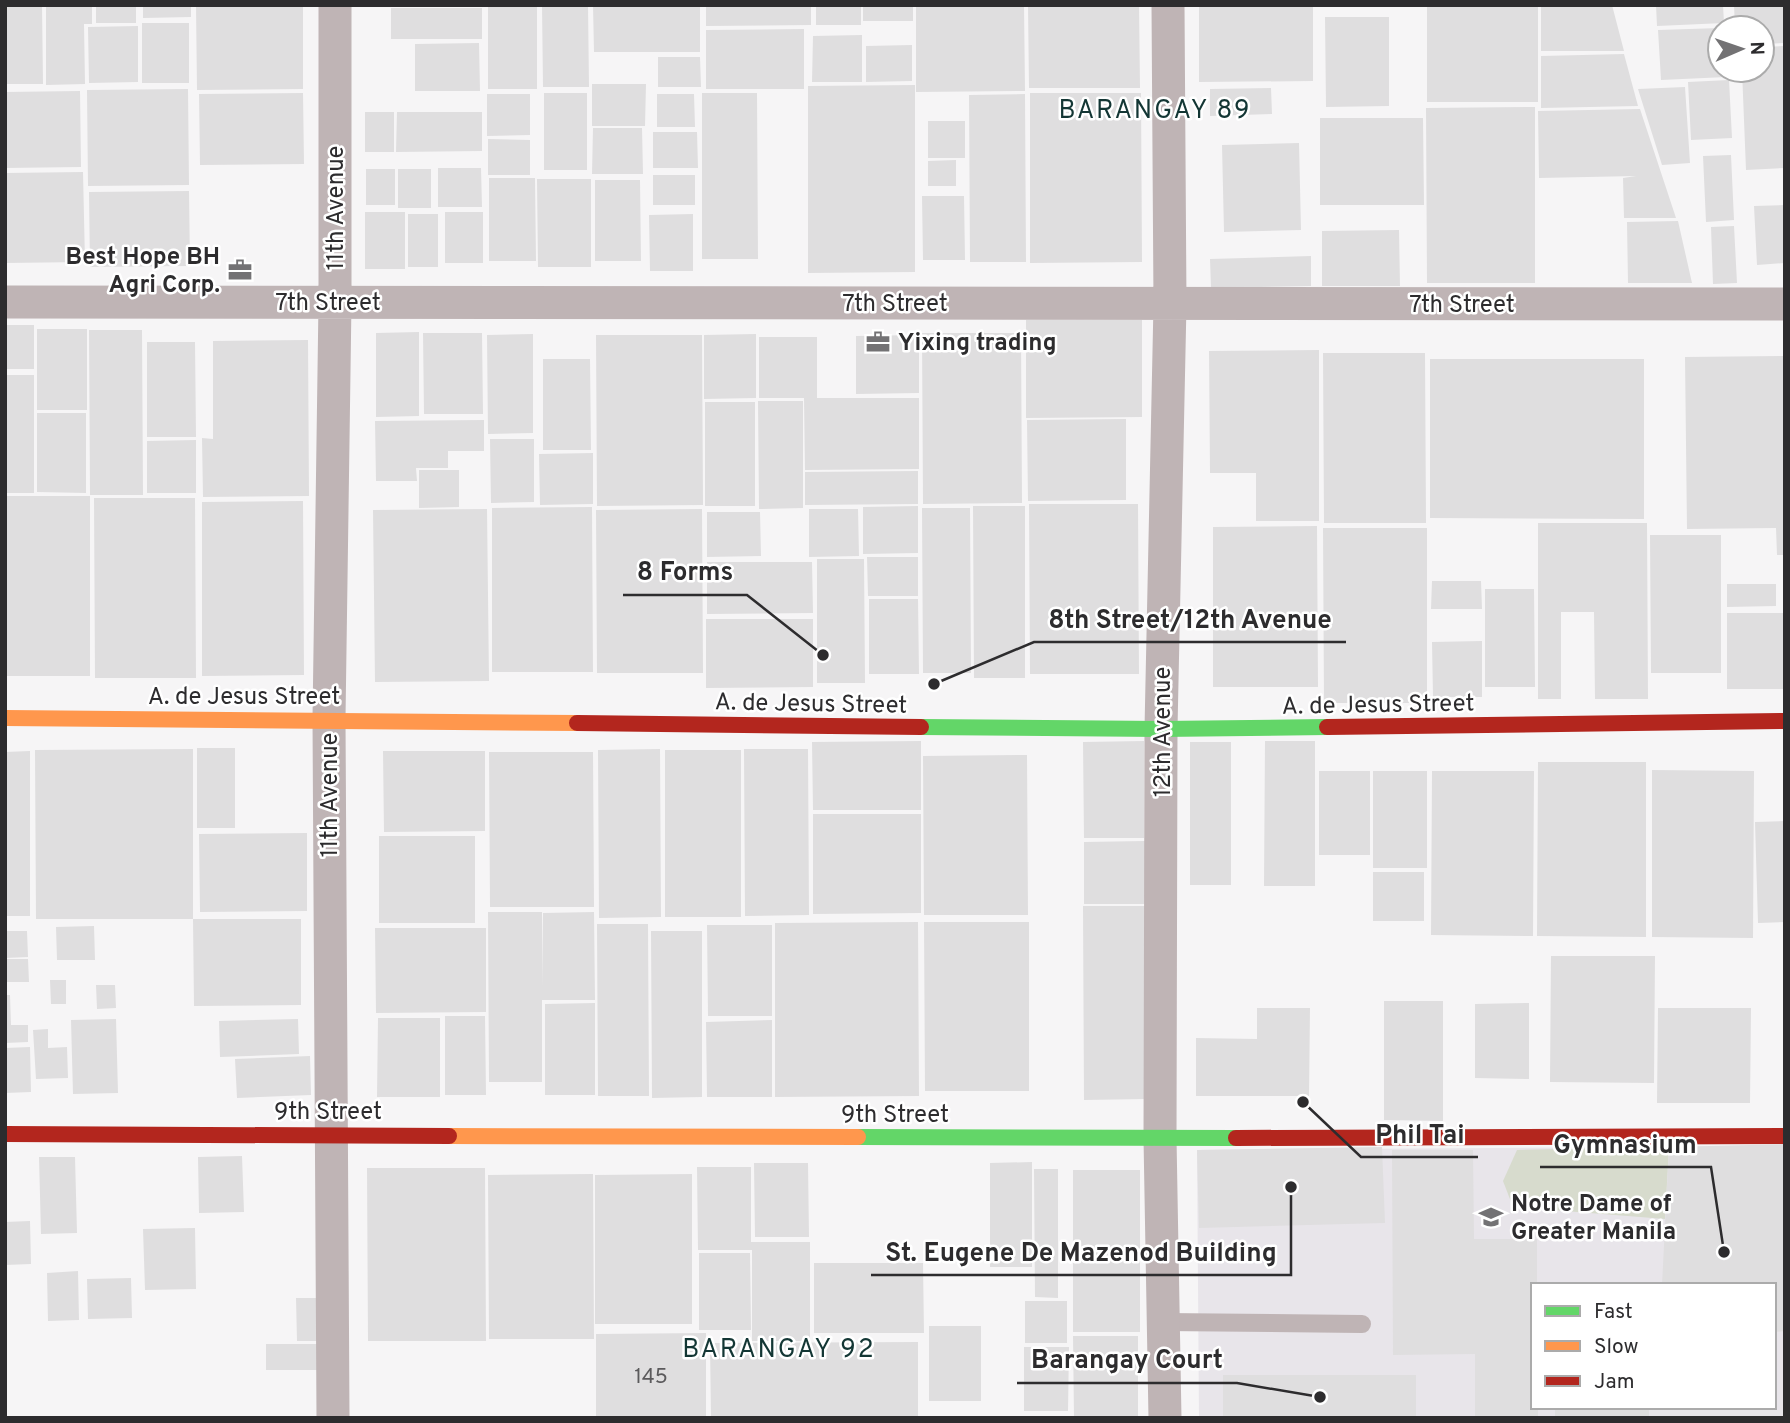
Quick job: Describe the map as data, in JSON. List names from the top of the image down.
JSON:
{
  "streets": {
    "main road": ["A. de Jesus Street", "9th Street"],
    "street": ["11th Avenue", "7th Street", "12th Avenue"]
  },
  "crossings": [
    ["11th Avenue", "7th Street"],
    ["11th Avenue", "A. de Jesus Street"],
    ["11th Avenue", "9th Street"],
    ["7th Street", "12th Avenue"],
    ["A. de Jesus Street", "12th Avenue"],
    ["12th Avenue", "9th Street"]
  ],
  "districts": ["BARANGAY 89", "BARANGAY 92"],
  "places": {
    "office": ["Best Hope BH Agri Corp.", "Yixing trading"],
    "other": [
      "8 Forms",
      "8th Street/12th Avenue",
      "Phil Tai",
      "St. Eugene De Mazenod Building",
      "Gymnasium",
      "Barangay Court"
    ],
    "school or university": ["Notre Dame of Greater Manila"]
  },
  "house_numbers": ["145"],
  "legend": ["Fast", "Slow", "Jam"],
  "north": "right"
}
